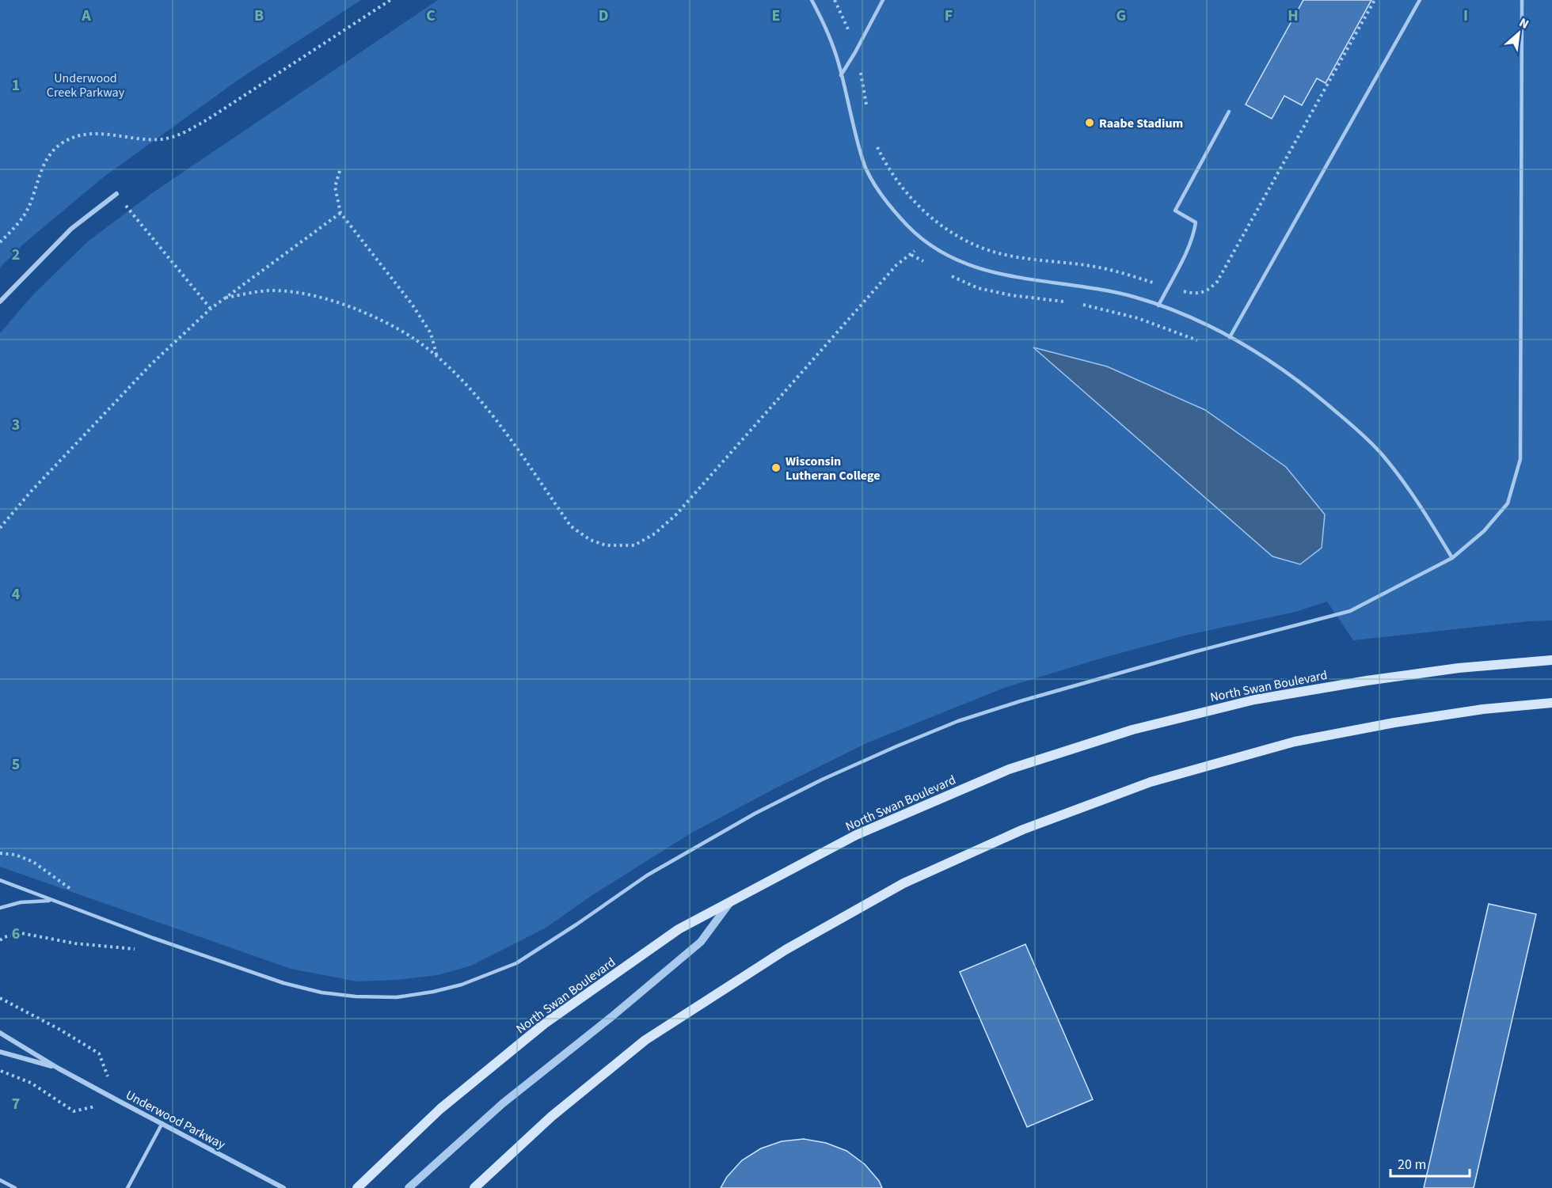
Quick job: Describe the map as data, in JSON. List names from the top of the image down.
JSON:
{
  "streets": {
    "main road": ["North Swan Boulevard"],
    "street": ["Underwood Parkway"]
  },
  "parks": ["Underwood Creek Parkway"],
  "places": ["Raabe Stadium", "Wisconsin Lutheran College"],
  "scale_bar": "20 m",
  "north": "top right",
  "grid": {
    "columns": [
      "A",
      "B",
      "C",
      "D",
      "E",
      "F",
      "G",
      "H",
      "I"
    ],
    "rows": [
      "1",
      "2",
      "3",
      "4",
      "5",
      "6",
      "7"
    ]
  }
}
